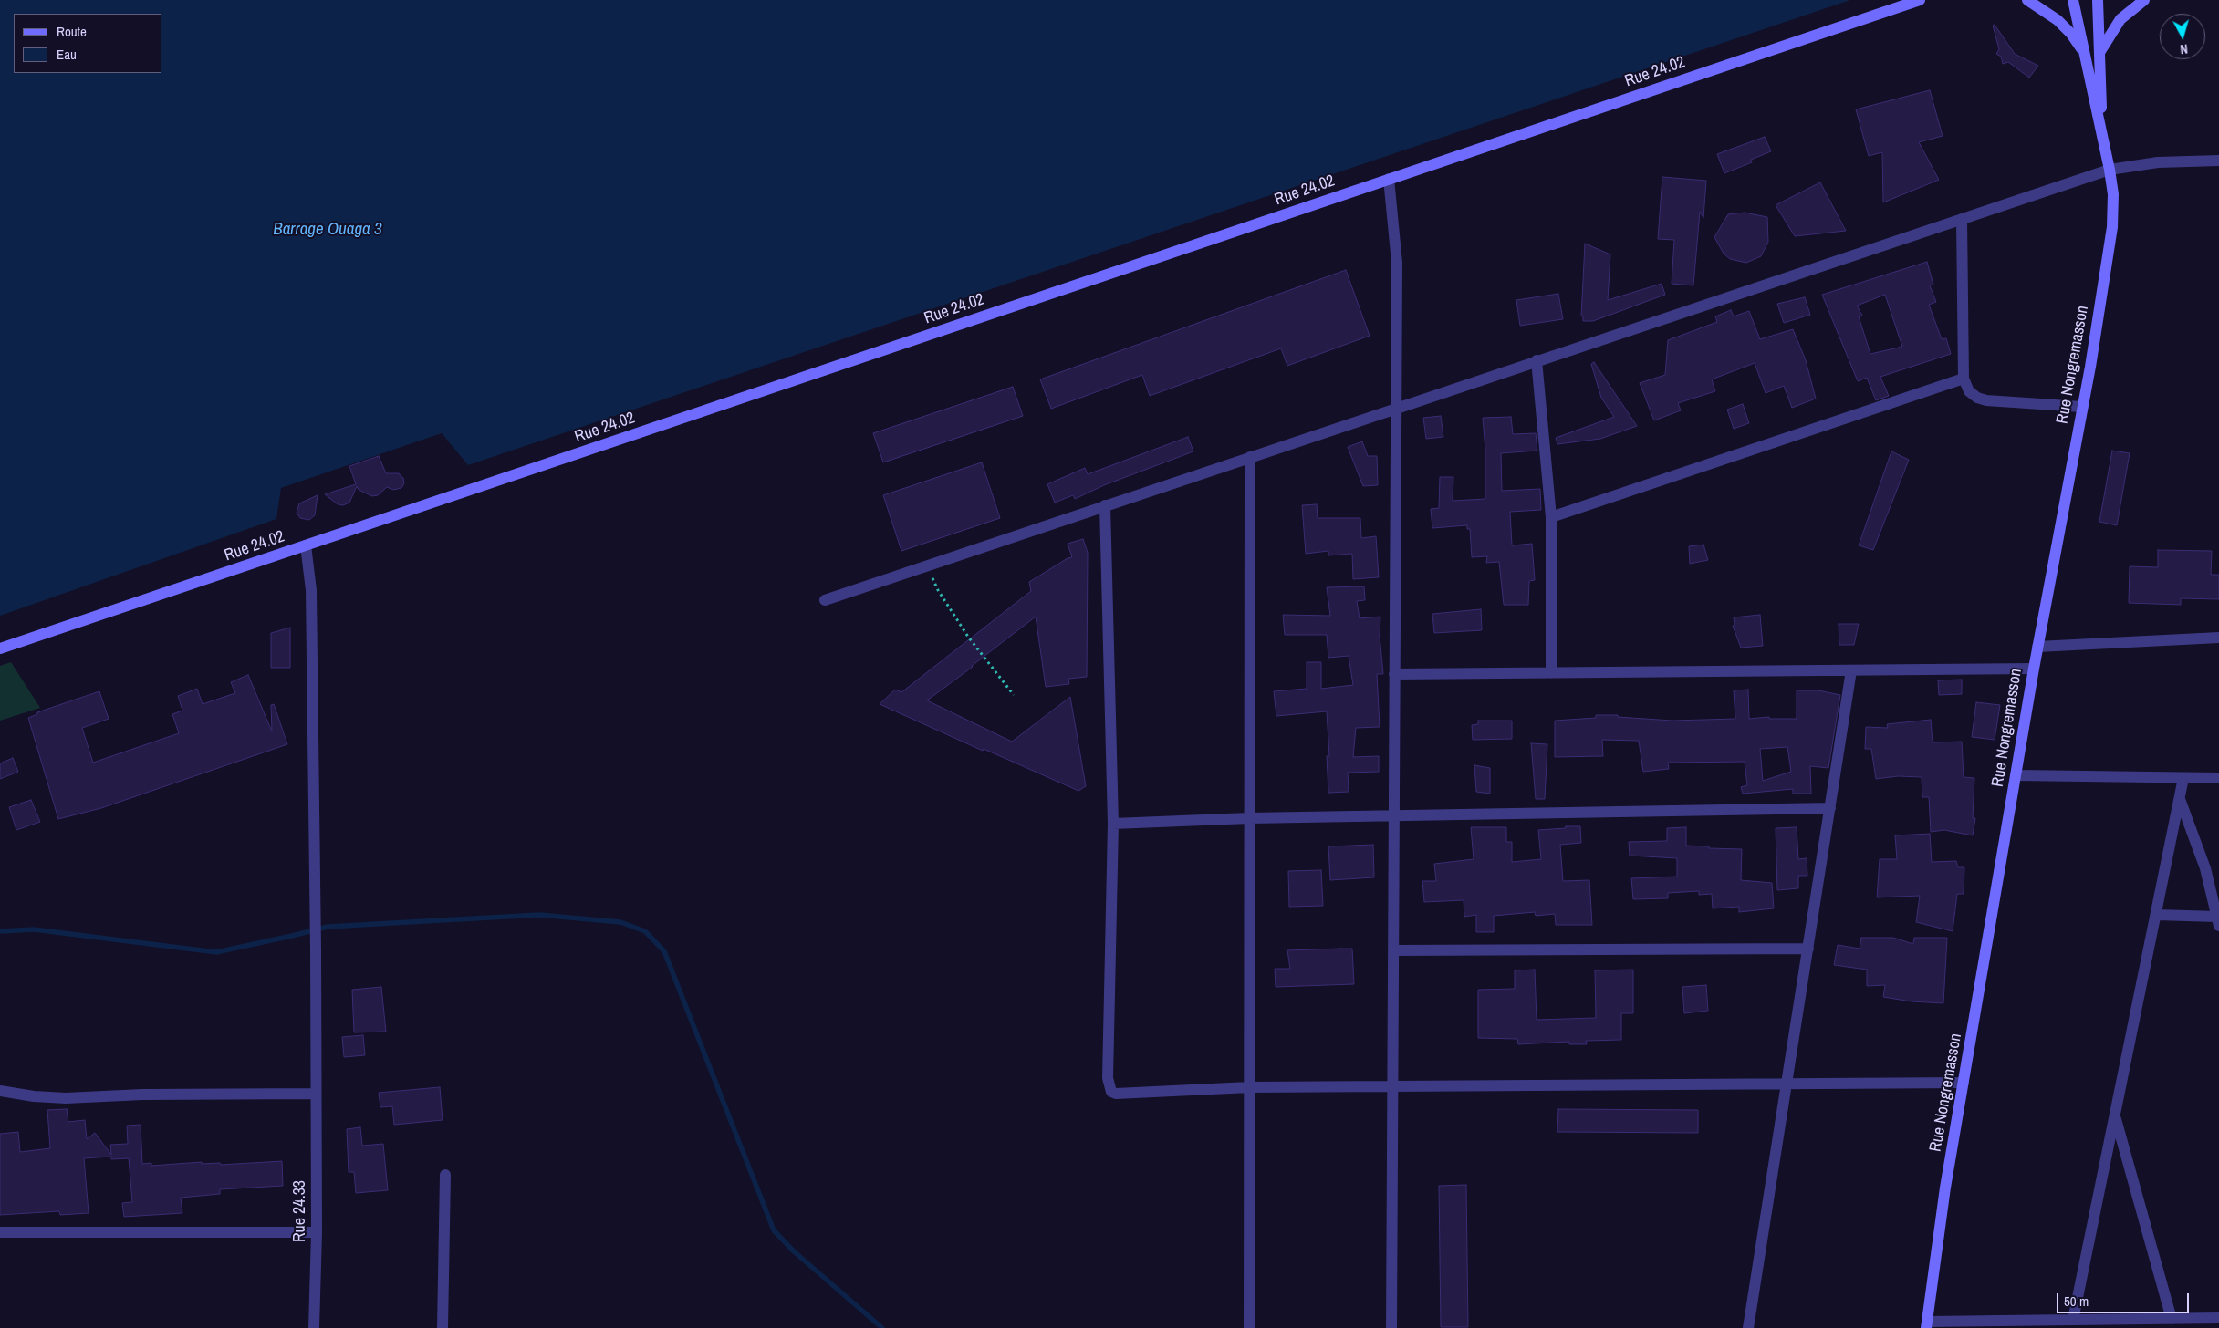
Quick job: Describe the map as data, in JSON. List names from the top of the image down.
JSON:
{
  "streets": {
    "street": ["Rue 24.02", "Rue Nongremasson", "Rue 24.33"]
  },
  "crossings": [
    ["Rue 24.02", "Rue 24.33"]
  ],
  "water": ["Barrage Ouaga 3"],
  "legend": ["Route", "Eau"],
  "scale_bar": "50 m",
  "north": "bottom"
}
